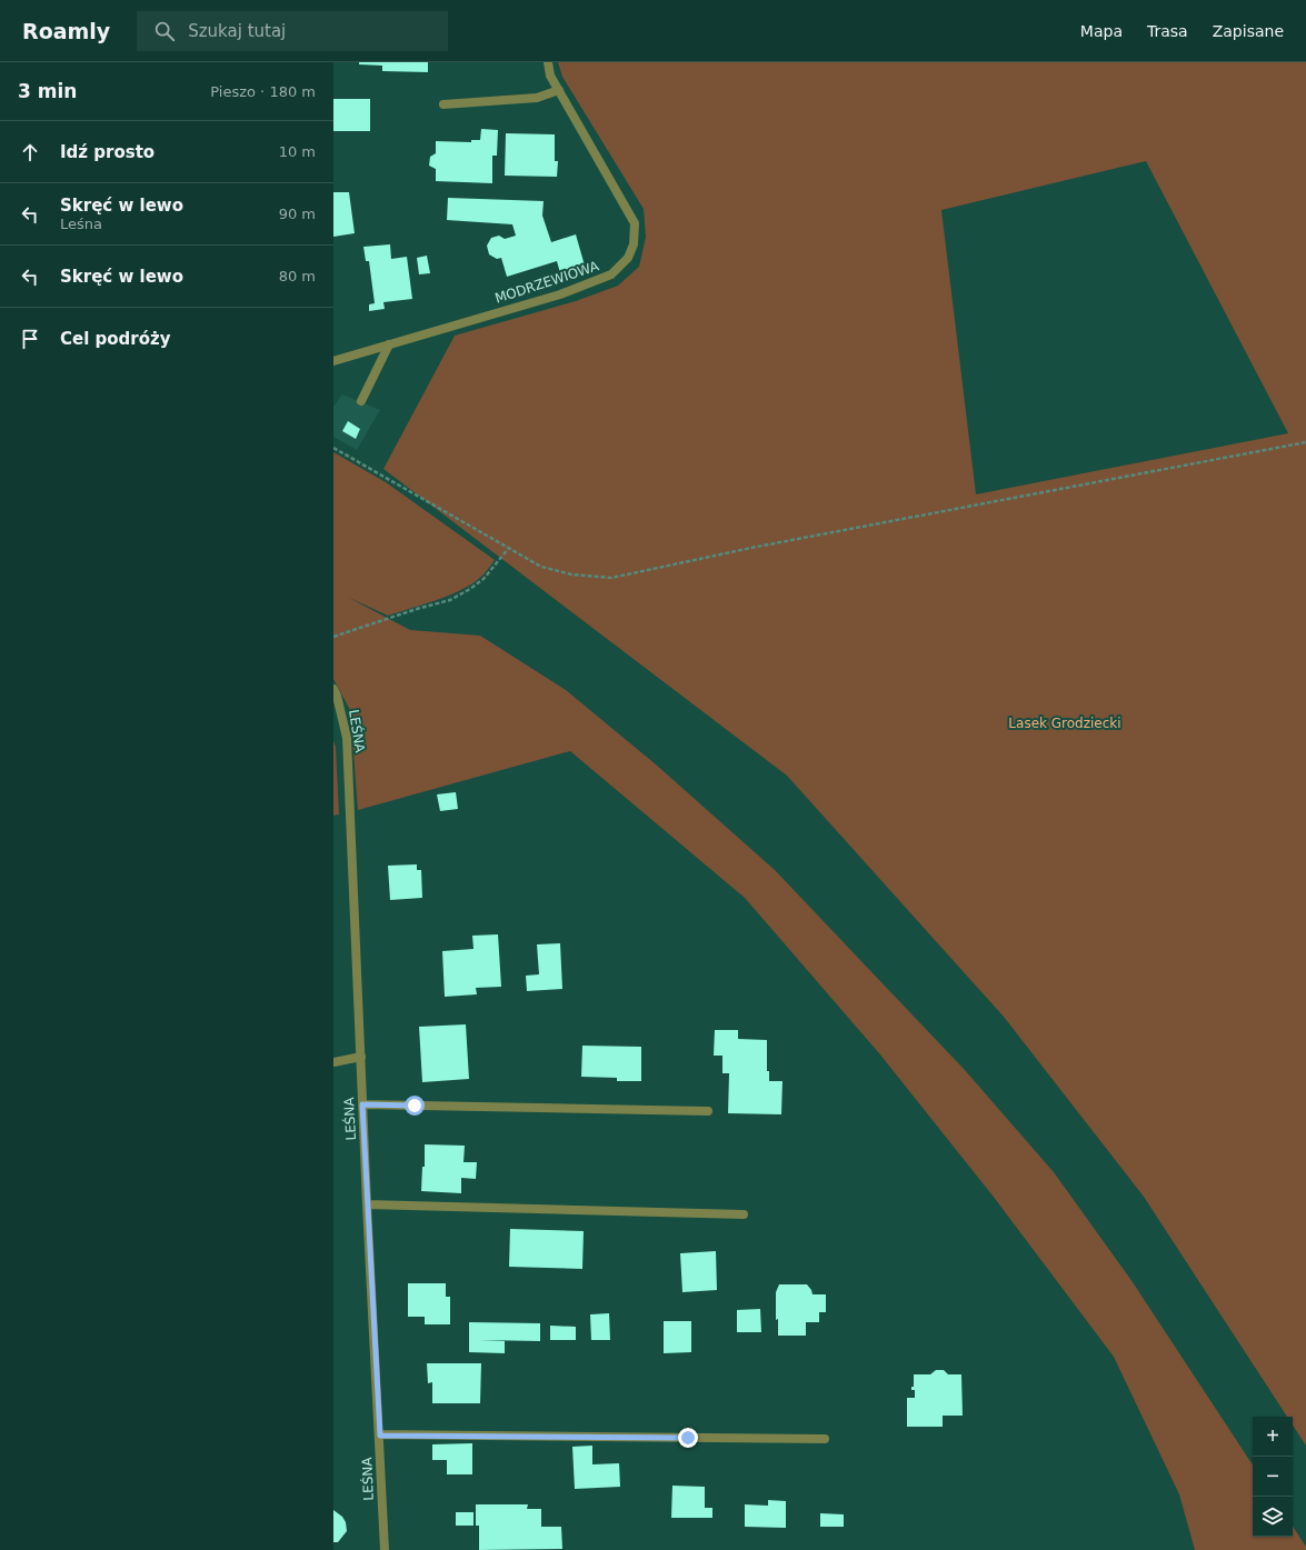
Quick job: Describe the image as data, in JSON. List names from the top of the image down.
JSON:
{
  "streets": {
    "street": ["MODRZEWIOWA", "LEŚNA"]
  },
  "parks": ["Lasek Grodziecki"],
  "page": {
    "header": "Roamly",
    "search": "Szukaj tutaj",
    "nav": ["Mapa", "Trasa", "Zapisane"],
    "heading": ["3 min", "Pieszo · 180 m"],
    "list": [
      ["Idź prosto", "10 m"],
      ["Skręć w lewo", "Leśna", "90 m"],
      ["Skręć w lewo", "80 m"],
      "Cel podróży"
    ],
    "map_buttons": ["+", "−"]
  }
}
